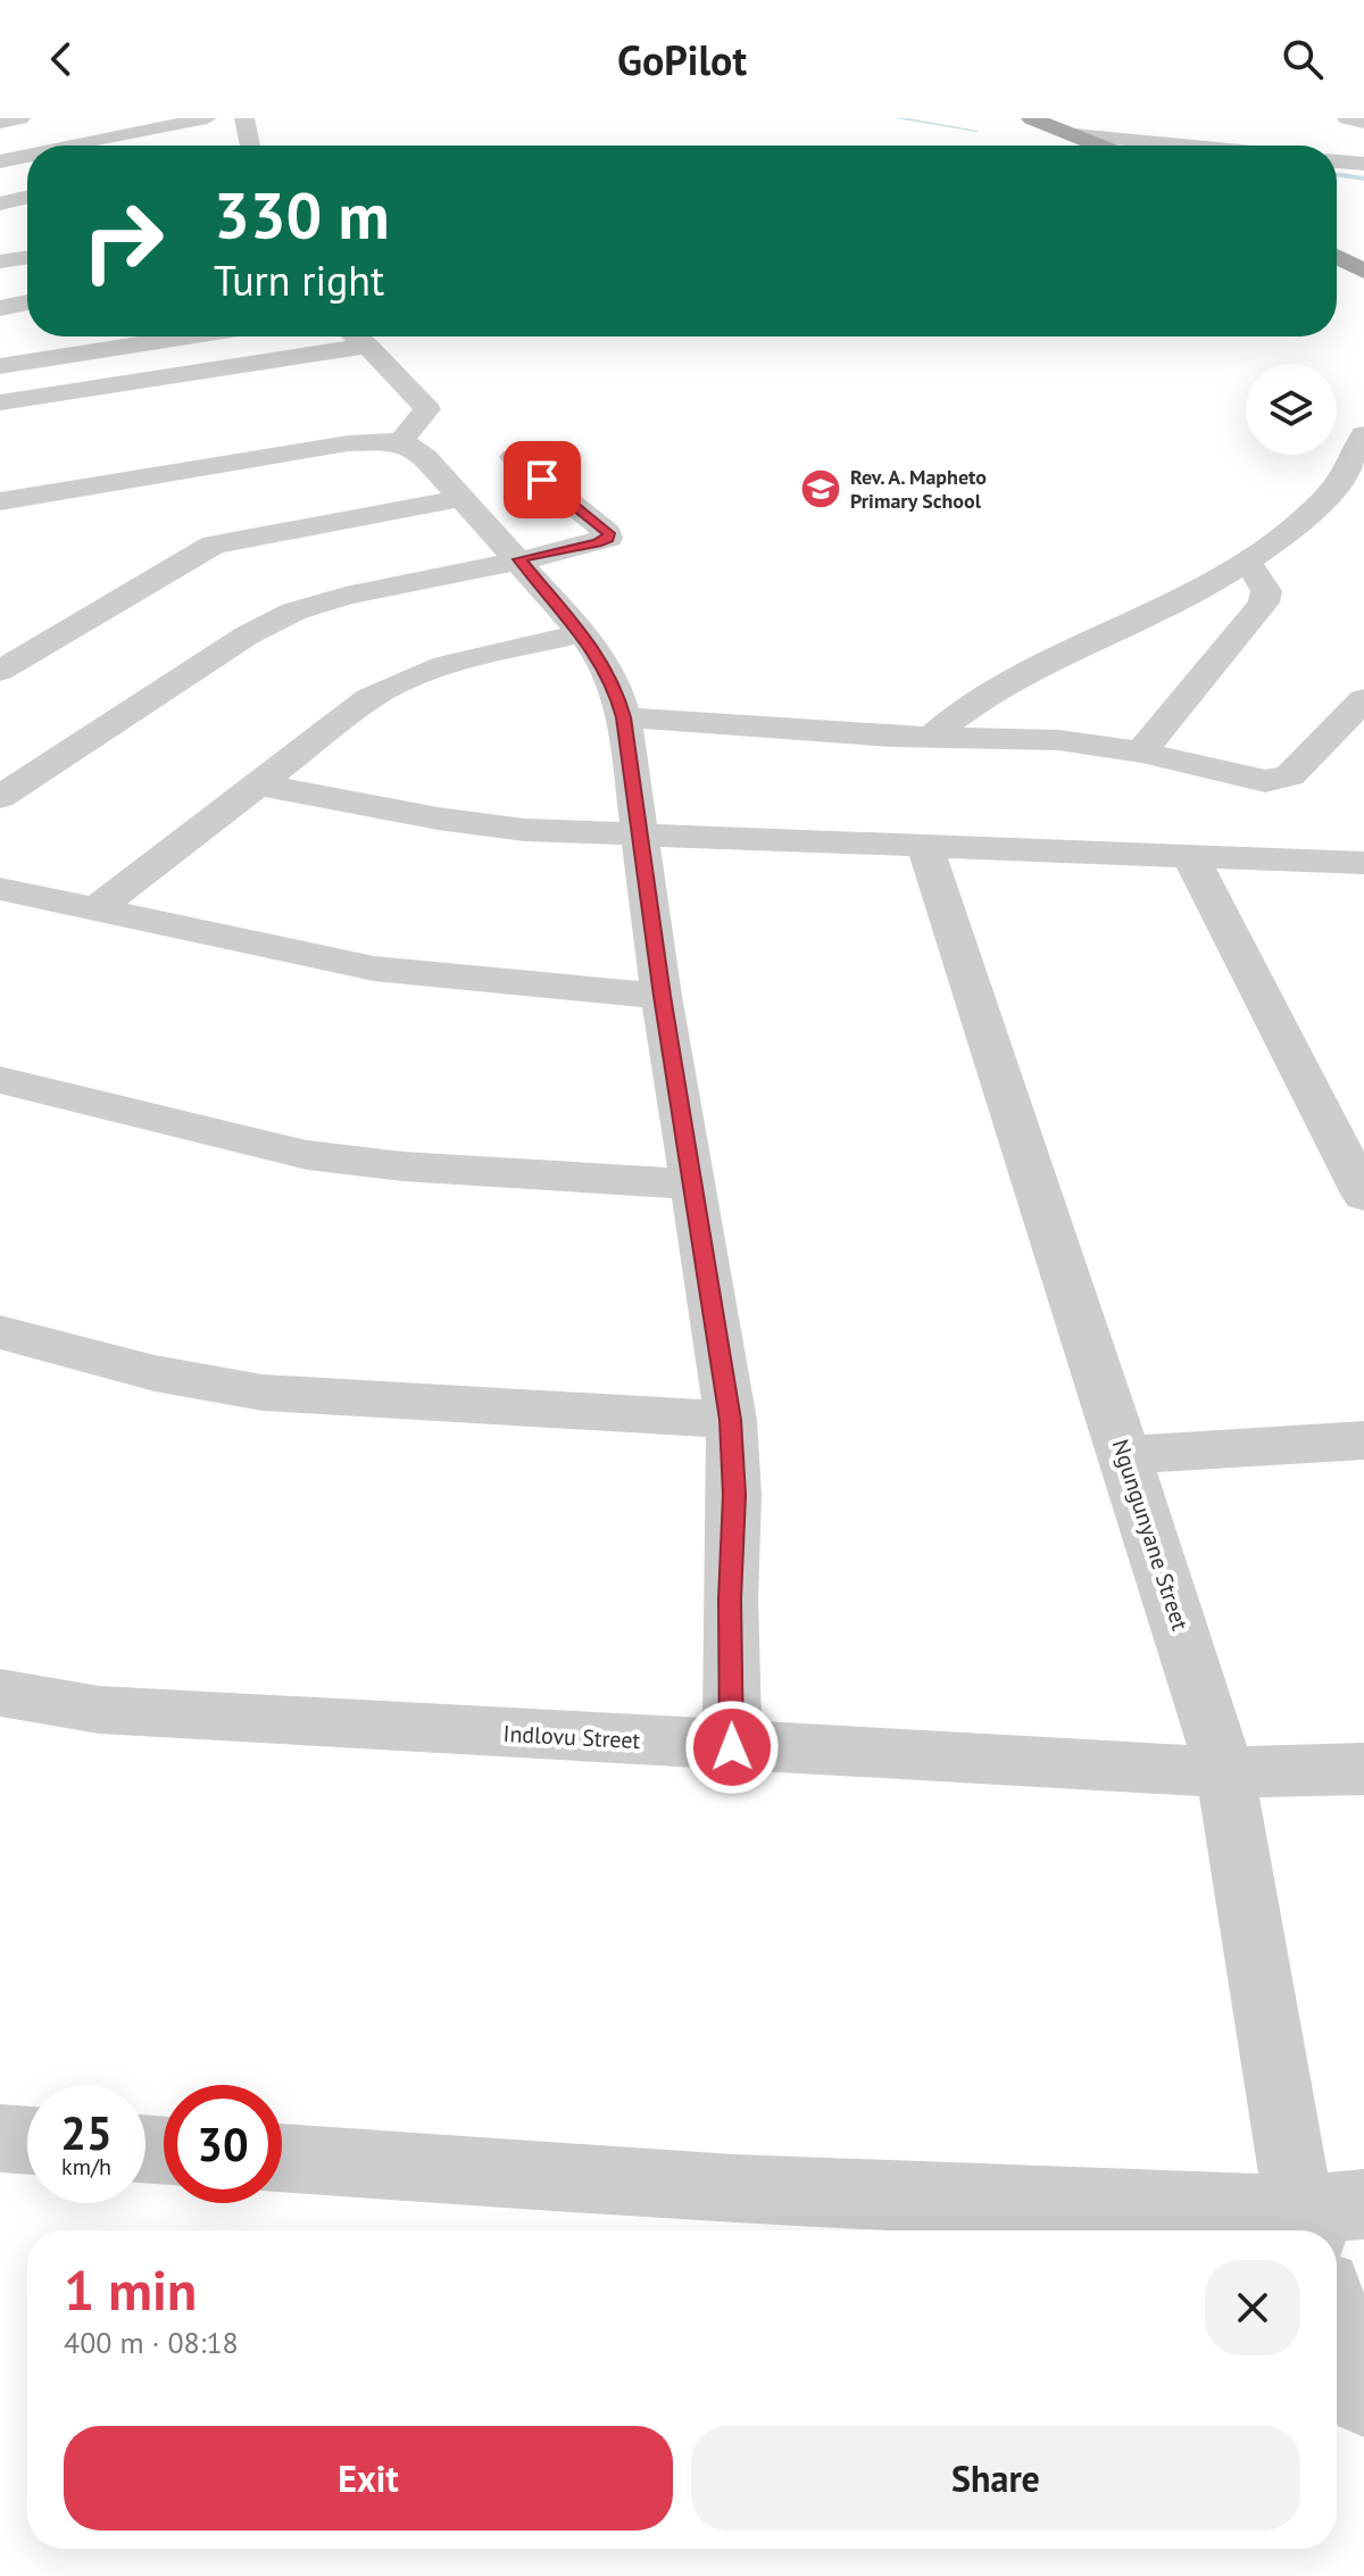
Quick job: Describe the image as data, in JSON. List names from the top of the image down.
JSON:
{
  "streets": {
    "street": ["Ngungunyane Street", "Indlovu Street"]
  },
  "crossings": [
    ["Ngungunyane Street", "Indlovu Street"]
  ],
  "places": {
    "school or university": ["Rev. A. Mapheto Primary School"]
  },
  "page": {
    "header": "GoPilot",
    "turn": ["330 m", "Turn right"],
    "speed": "25 km/h",
    "limit": "30",
    "heading": ["1 min", "400 m · 08:18"],
    "buttons": ["Exit", "Share"]
  }
}
